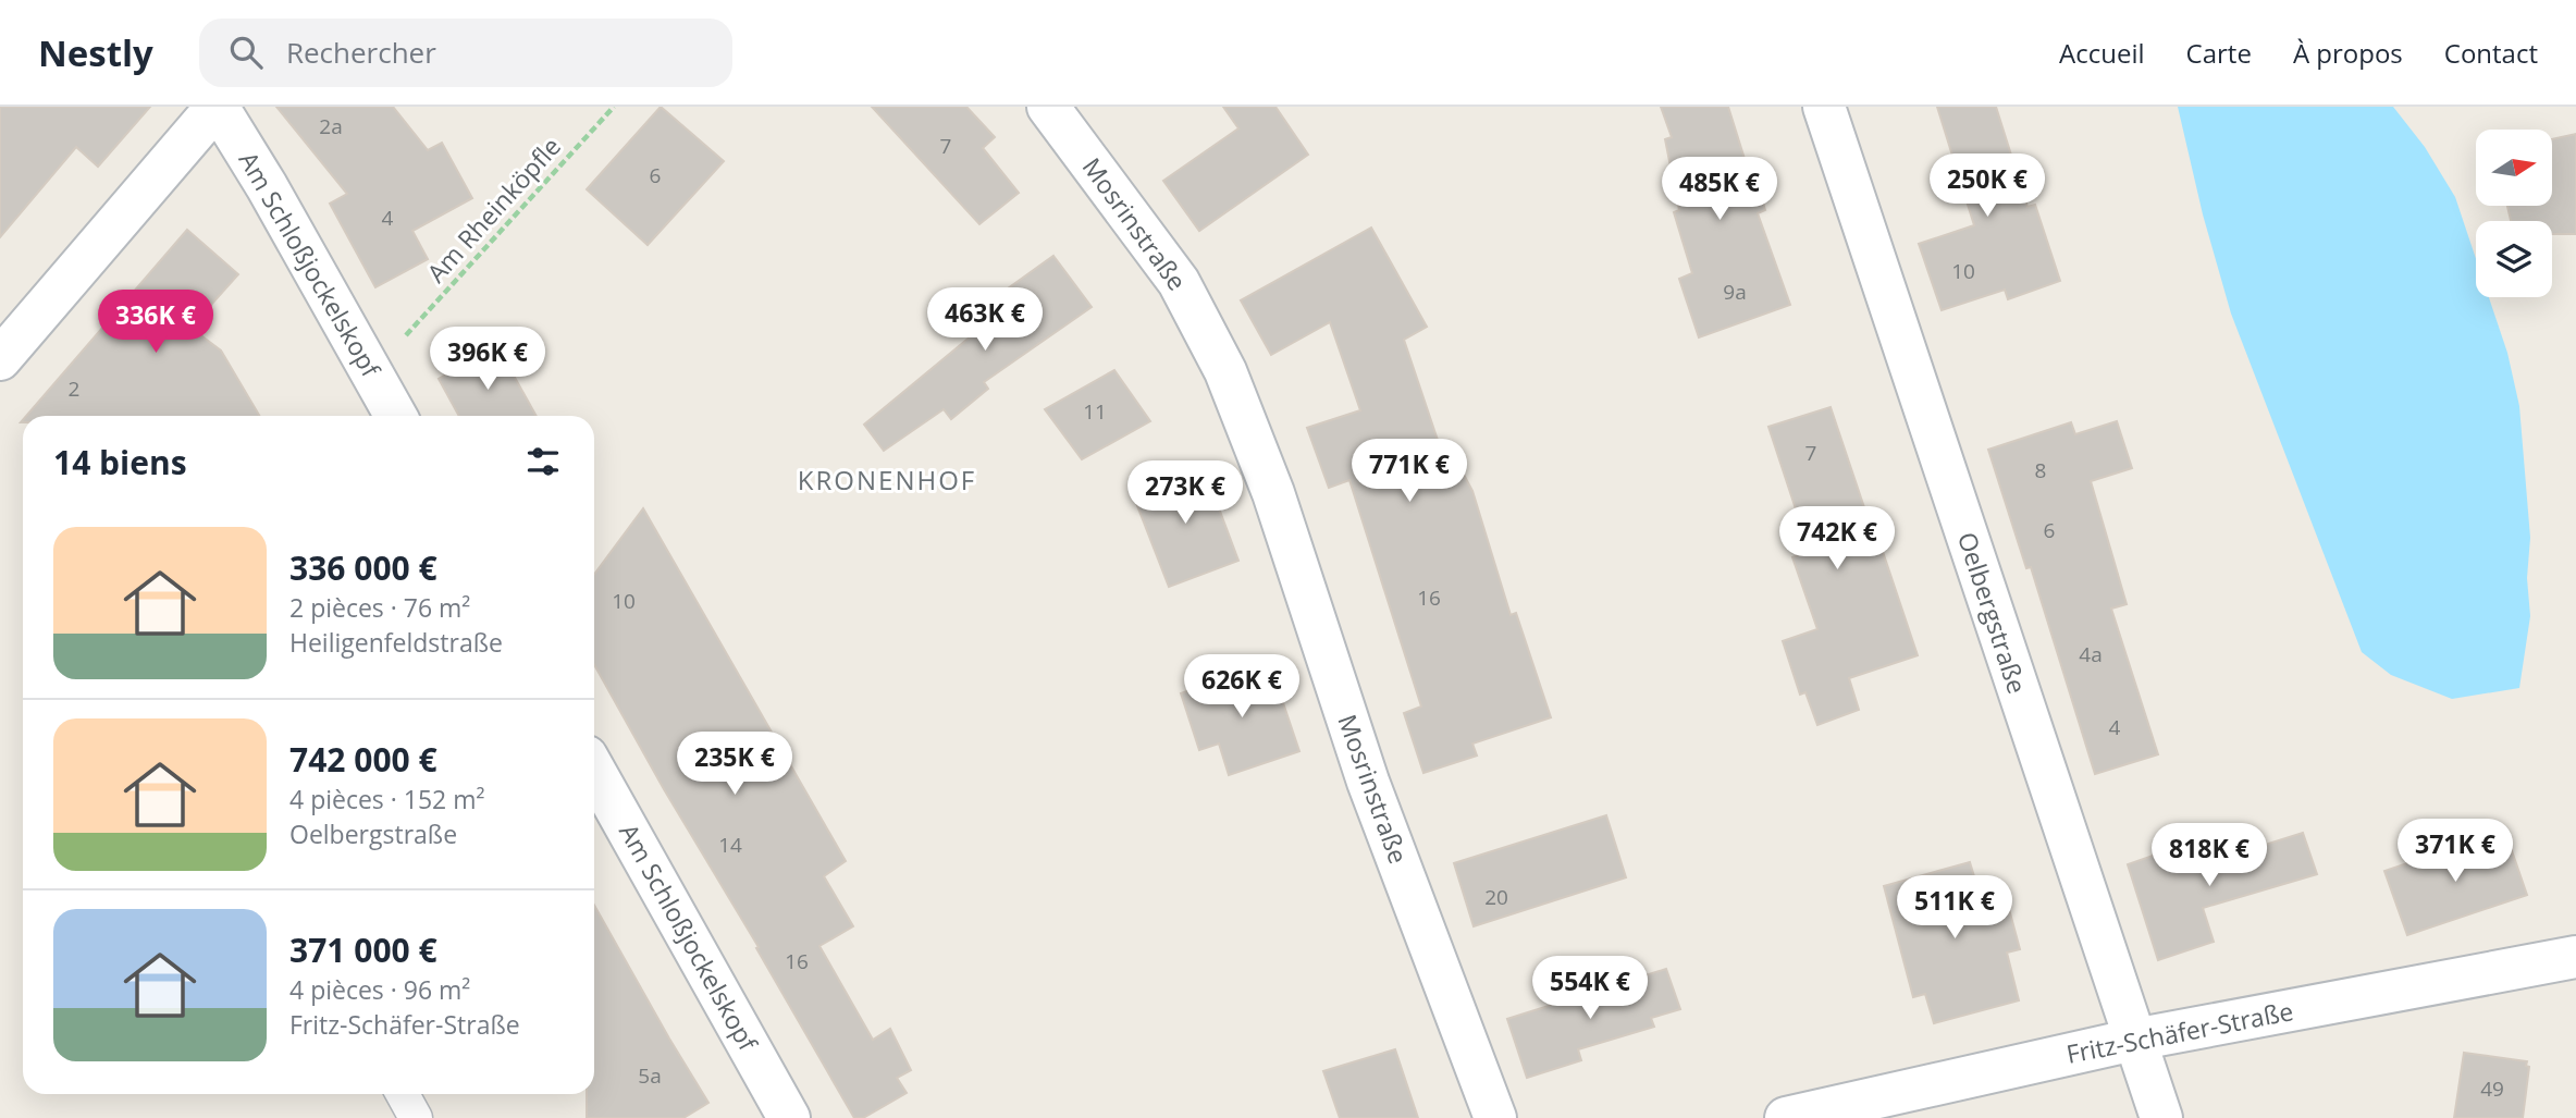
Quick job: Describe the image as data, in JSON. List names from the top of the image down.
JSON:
{
  "streets": {
    "street": [
      "Mosrinstraße",
      "Am Schloßjockelskopf",
      "Oelbergstraße",
      "Fritz-Schäfer-Straße"
    ],
    "path": ["Am Rheinköpfle"]
  },
  "crossings": [
    ["Am Rheinköpfle", "Am Schloßjockelskopf"],
    ["Oelbergstraße", "Fritz-Schäfer-Straße"]
  ],
  "districts": ["KRONENHOF"],
  "house_numbers": [
    "2a",
    "7",
    "6",
    "4",
    "10",
    "9a",
    "2",
    "11",
    "7",
    "8",
    "6",
    "16",
    "10",
    "4a",
    "4",
    "14",
    "20",
    "16",
    "5a",
    "49"
  ],
  "north": "right",
  "page": {
    "header": "Nestly",
    "search": "Rechercher",
    "nav": [
      "Accueil",
      "Carte",
      "À propos",
      "Contact"
    ],
    "price": [
      "250K €",
      "485K €",
      "463K €",
      "336K €",
      "396K €",
      "771K €",
      "273K €",
      "742K €",
      "626K €",
      "235K €",
      "371K €",
      "818K €",
      "511K €",
      "554K €"
    ],
    "heading": "14 biens",
    "list": [
      {
        "name": "336 000 €",
        "note": "2 pièces · 76 m² · Heiligenfeldstraße"
      },
      {
        "name": "742 000 €",
        "note": "4 pièces · 152 m² · Oelbergstraße"
      },
      {
        "name": "371 000 €",
        "note": "4 pièces · 96 m² · Fritz-Schäfer-Straße"
      }
    ]
  }
}
